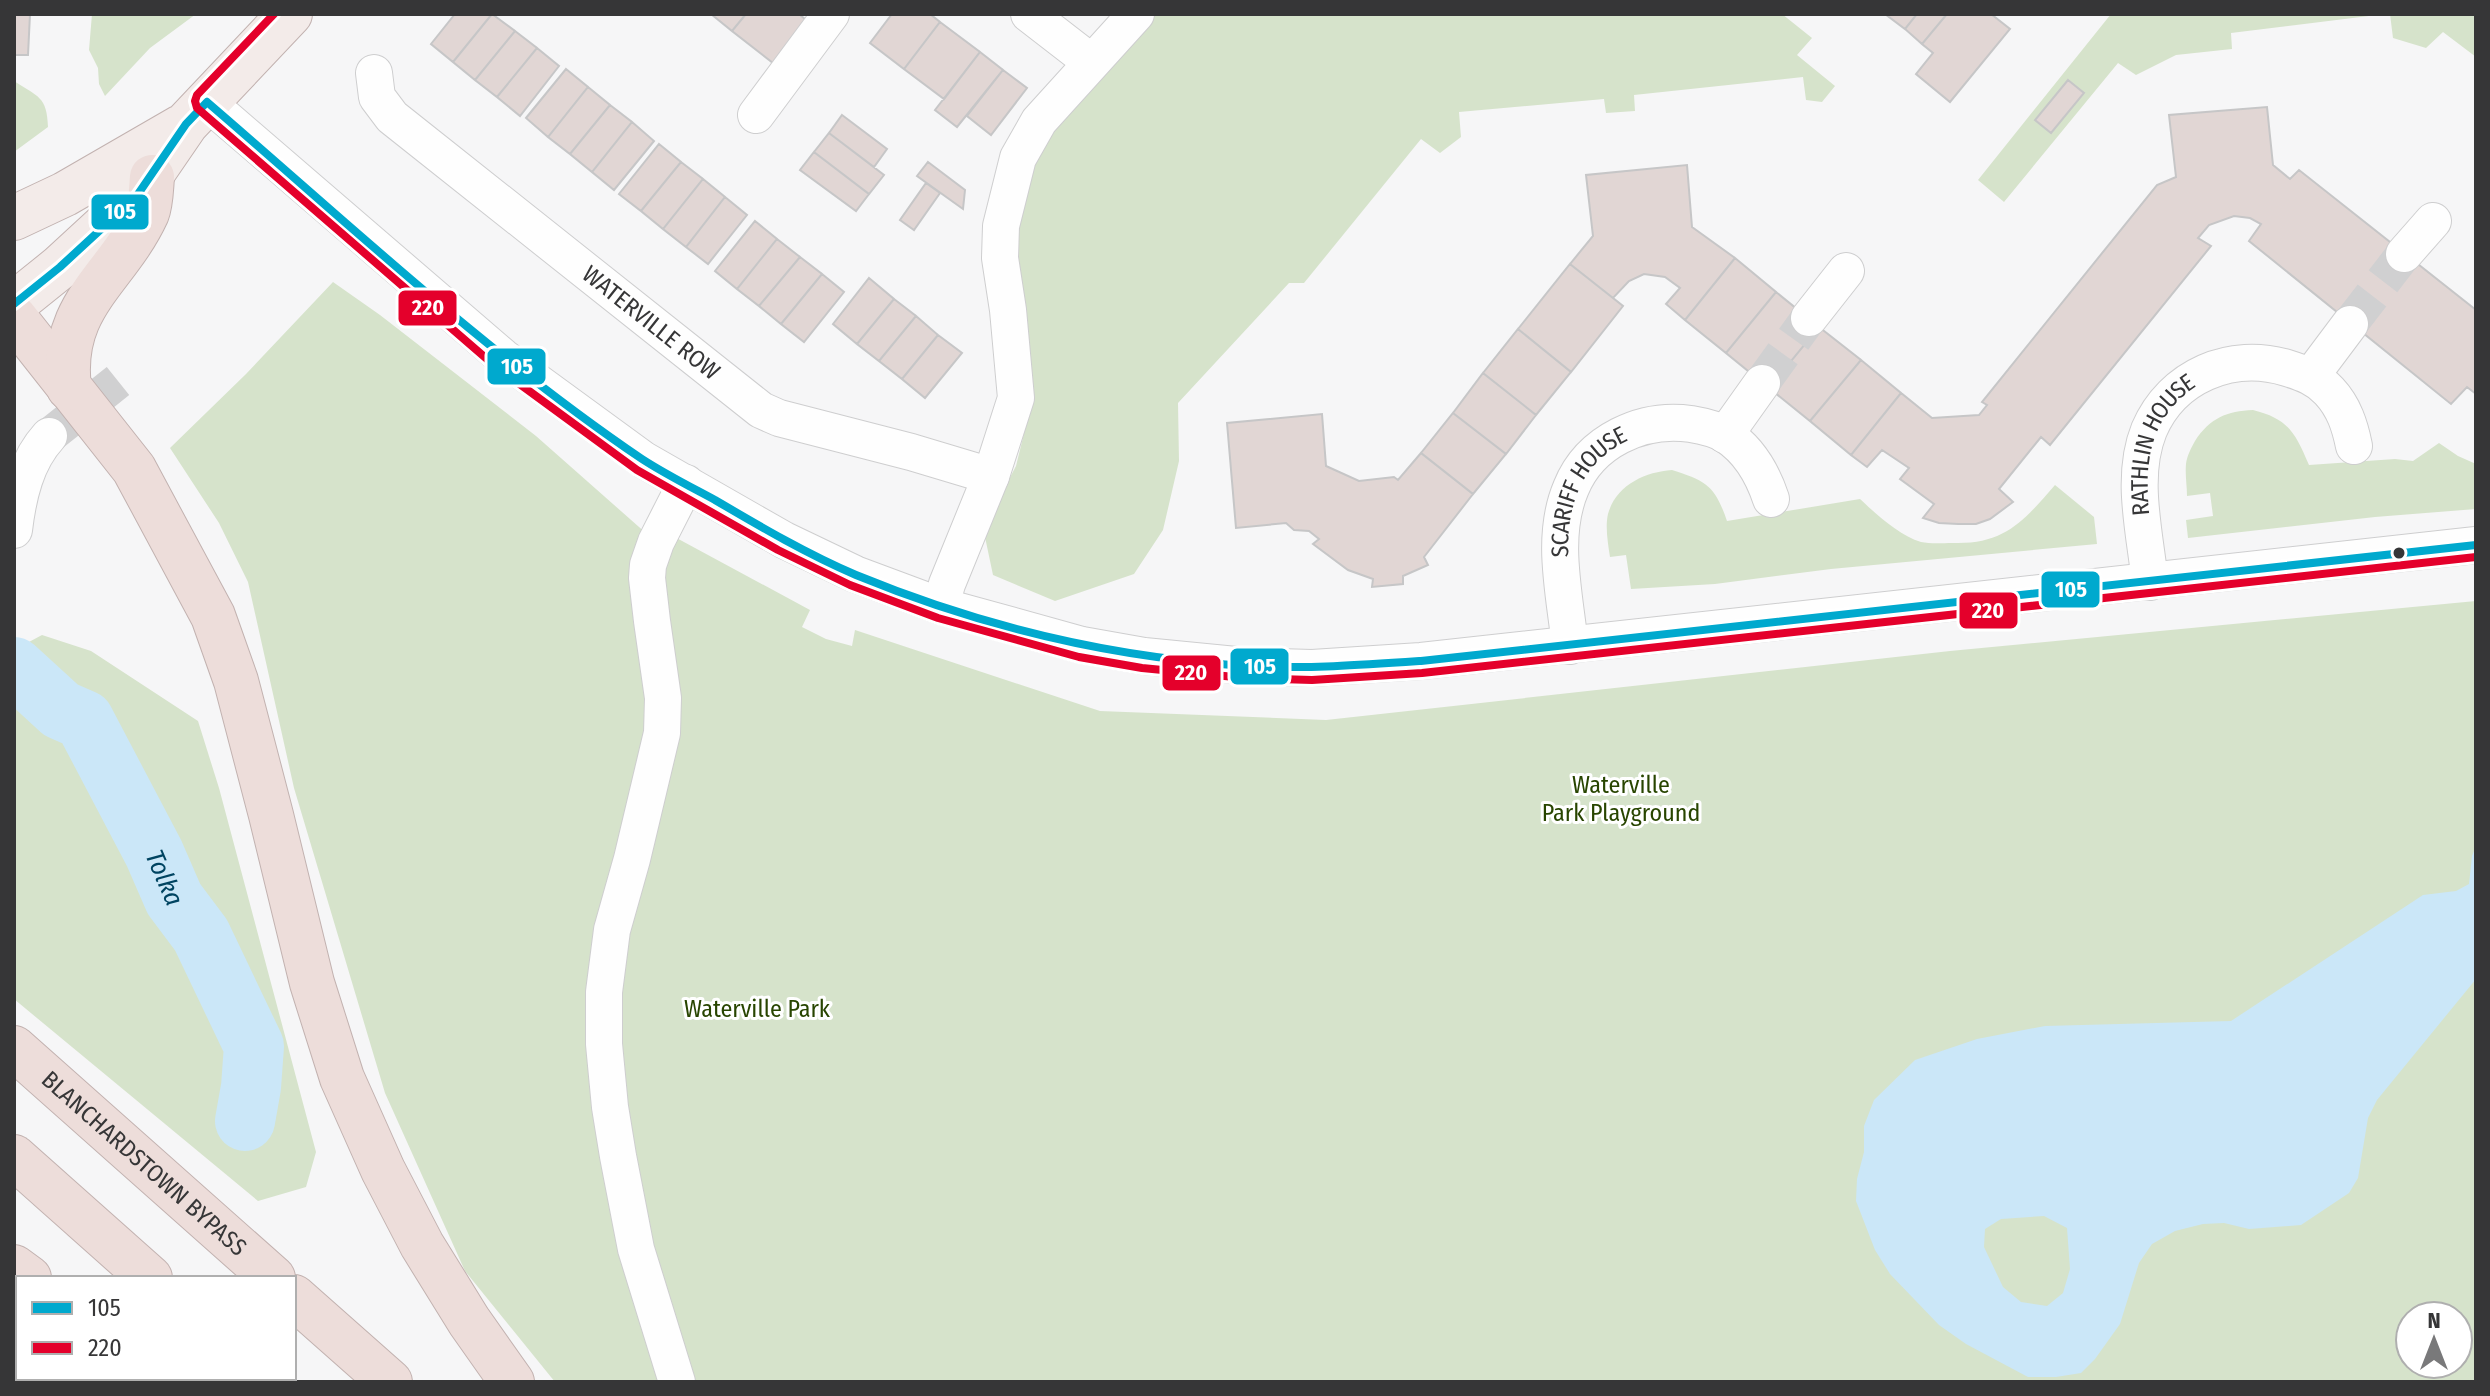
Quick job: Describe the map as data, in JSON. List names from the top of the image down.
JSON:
{
  "streets": {
    "highway": ["BLANCHARDSTOWN BYPASS"],
    "street": ["WATERVILLE ROW", "RATHLIN HOUSE", "SCARIFF HOUSE"]
  },
  "water": ["Tolka"],
  "parks": ["Waterville Park Playground", "Waterville Park"],
  "lines": ["transit line 220", "transit line 105"],
  "legend": ["105", "220"],
  "north": "top"
}
